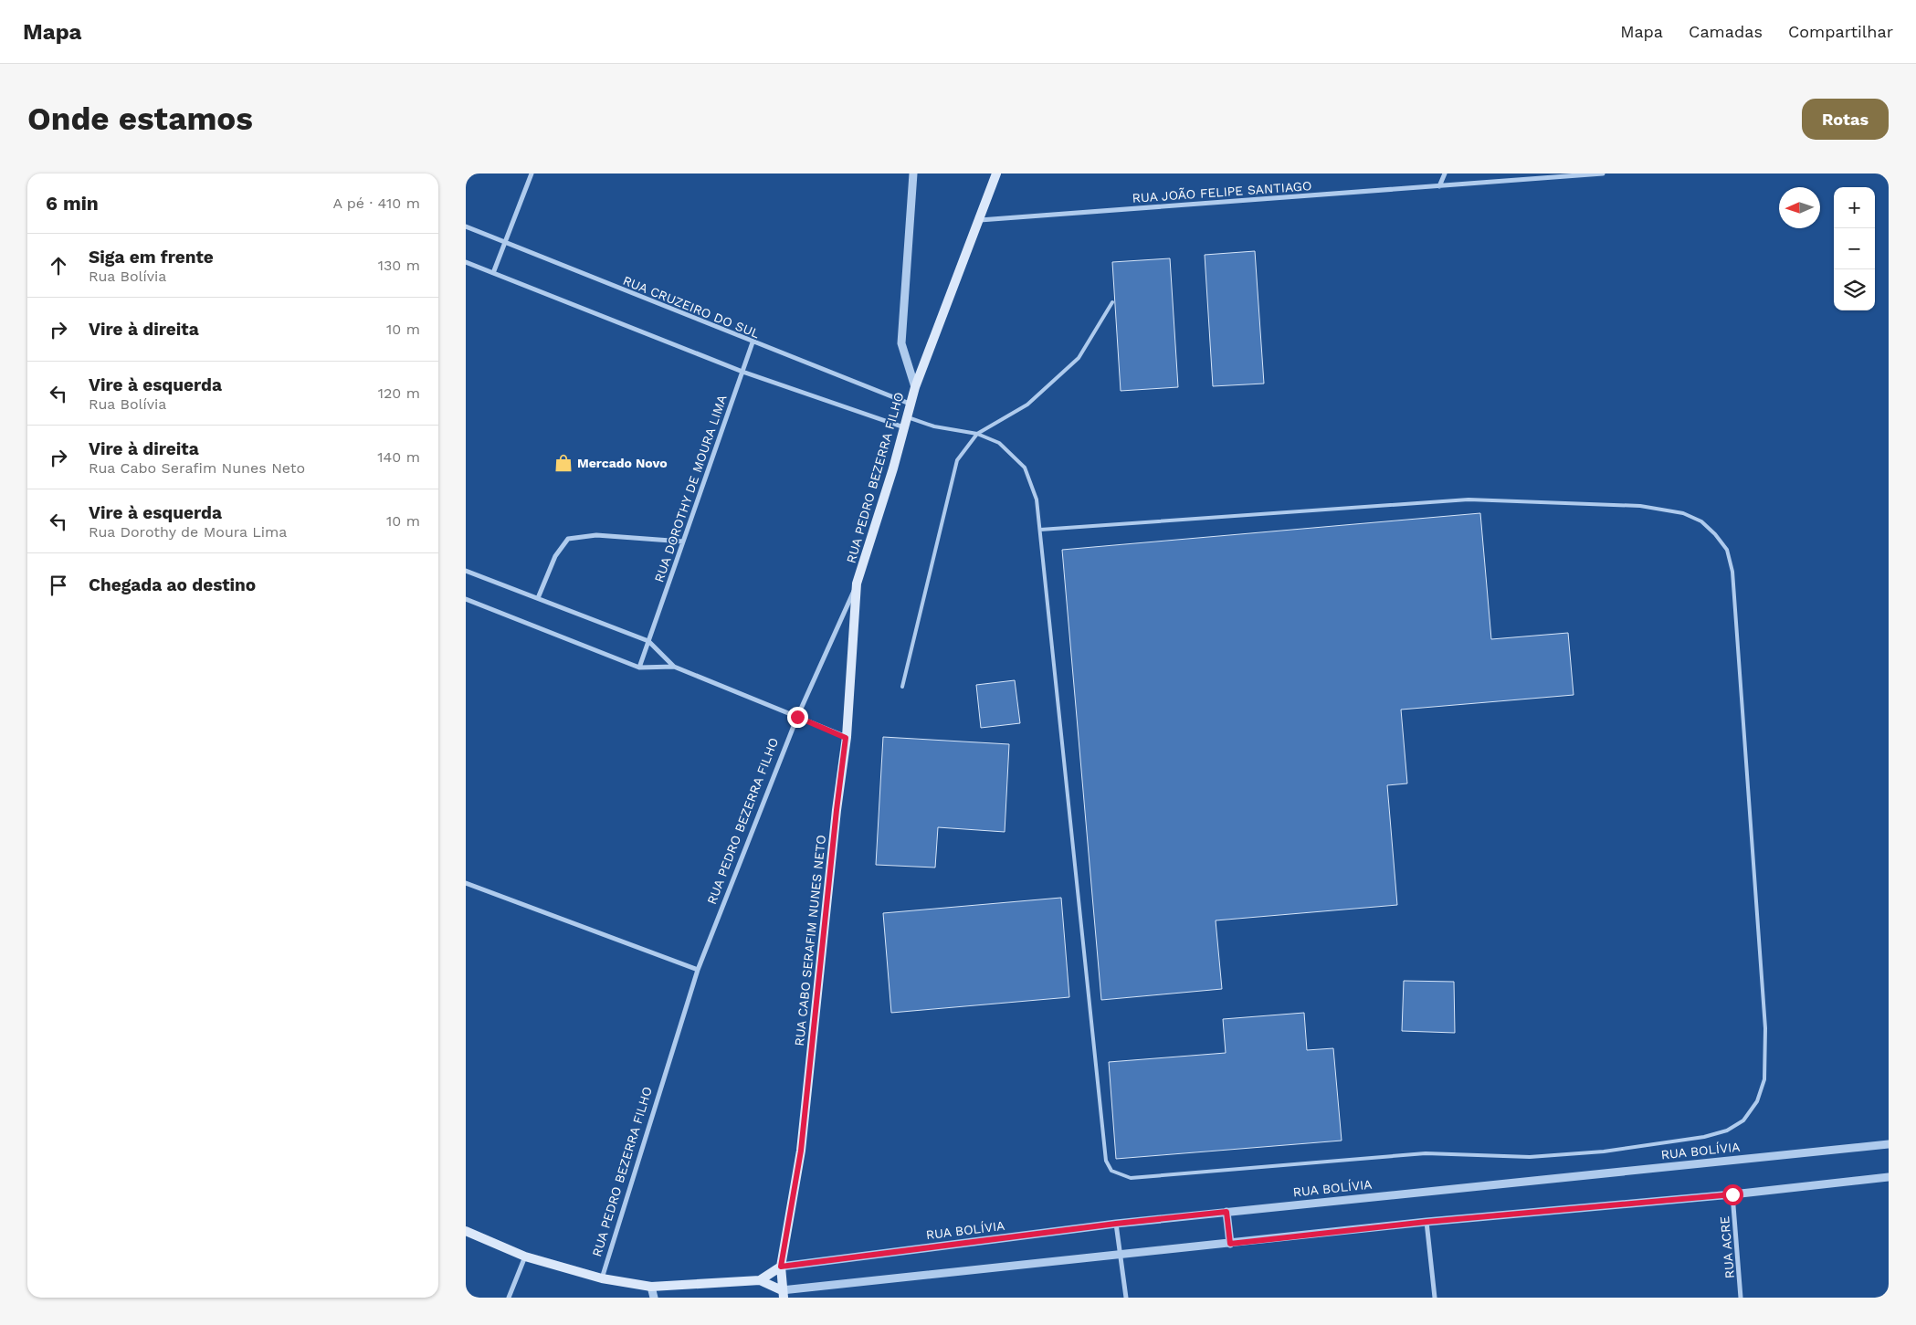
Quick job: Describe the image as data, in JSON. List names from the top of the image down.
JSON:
{
  "streets": {
    "main road": ["RUA PEDRO BEZERRA FILHO", "RUA CABO SERAFIM NUNES NETO"],
    "street": [
      "RUA JOÃO FELIPE SANTIAGO",
      "RUA CRUZEIRO DO SUL",
      "RUA DOROTHY DE MOURA LIMA",
      "RUA BOLÍVIA",
      "RUA ACRE"
    ]
  },
  "crossings": [
    ["RUA JOÃO FELIPE SANTIAGO", "RUA PEDRO BEZERRA FILHO"],
    ["RUA CRUZEIRO DO SUL", "RUA PEDRO BEZERRA FILHO"],
    ["RUA CRUZEIRO DO SUL", "RUA DOROTHY DE MOURA LIMA"],
    ["RUA PEDRO BEZERRA FILHO", "RUA CABO SERAFIM NUNES NETO"],
    ["RUA CABO SERAFIM NUNES NETO", "RUA BOLÍVIA"]
  ],
  "places": {
    "shop": ["Mercado Novo"]
  },
  "north": "left",
  "page": {
    "header": "Mapa",
    "nav": ["Mapa", "Camadas", "Compartilhar"],
    "buttons": "Rotas",
    "title": "Onde estamos",
    "heading": ["6 min", "A pé · 410 m"],
    "map_buttons": ["+", "−"],
    "list": [
      ["Siga em frente", "Rua Bolívia", "130 m"],
      ["Vire à direita", "10 m"],
      ["Vire à esquerda", "Rua Bolívia", "120 m"],
      ["Vire à direita", "Rua Cabo Serafim Nunes Neto", "140 m"],
      ["Vire à esquerda", "Rua Dorothy de Moura Lima", "10 m"],
      "Chegada ao destino"
    ]
  }
}
